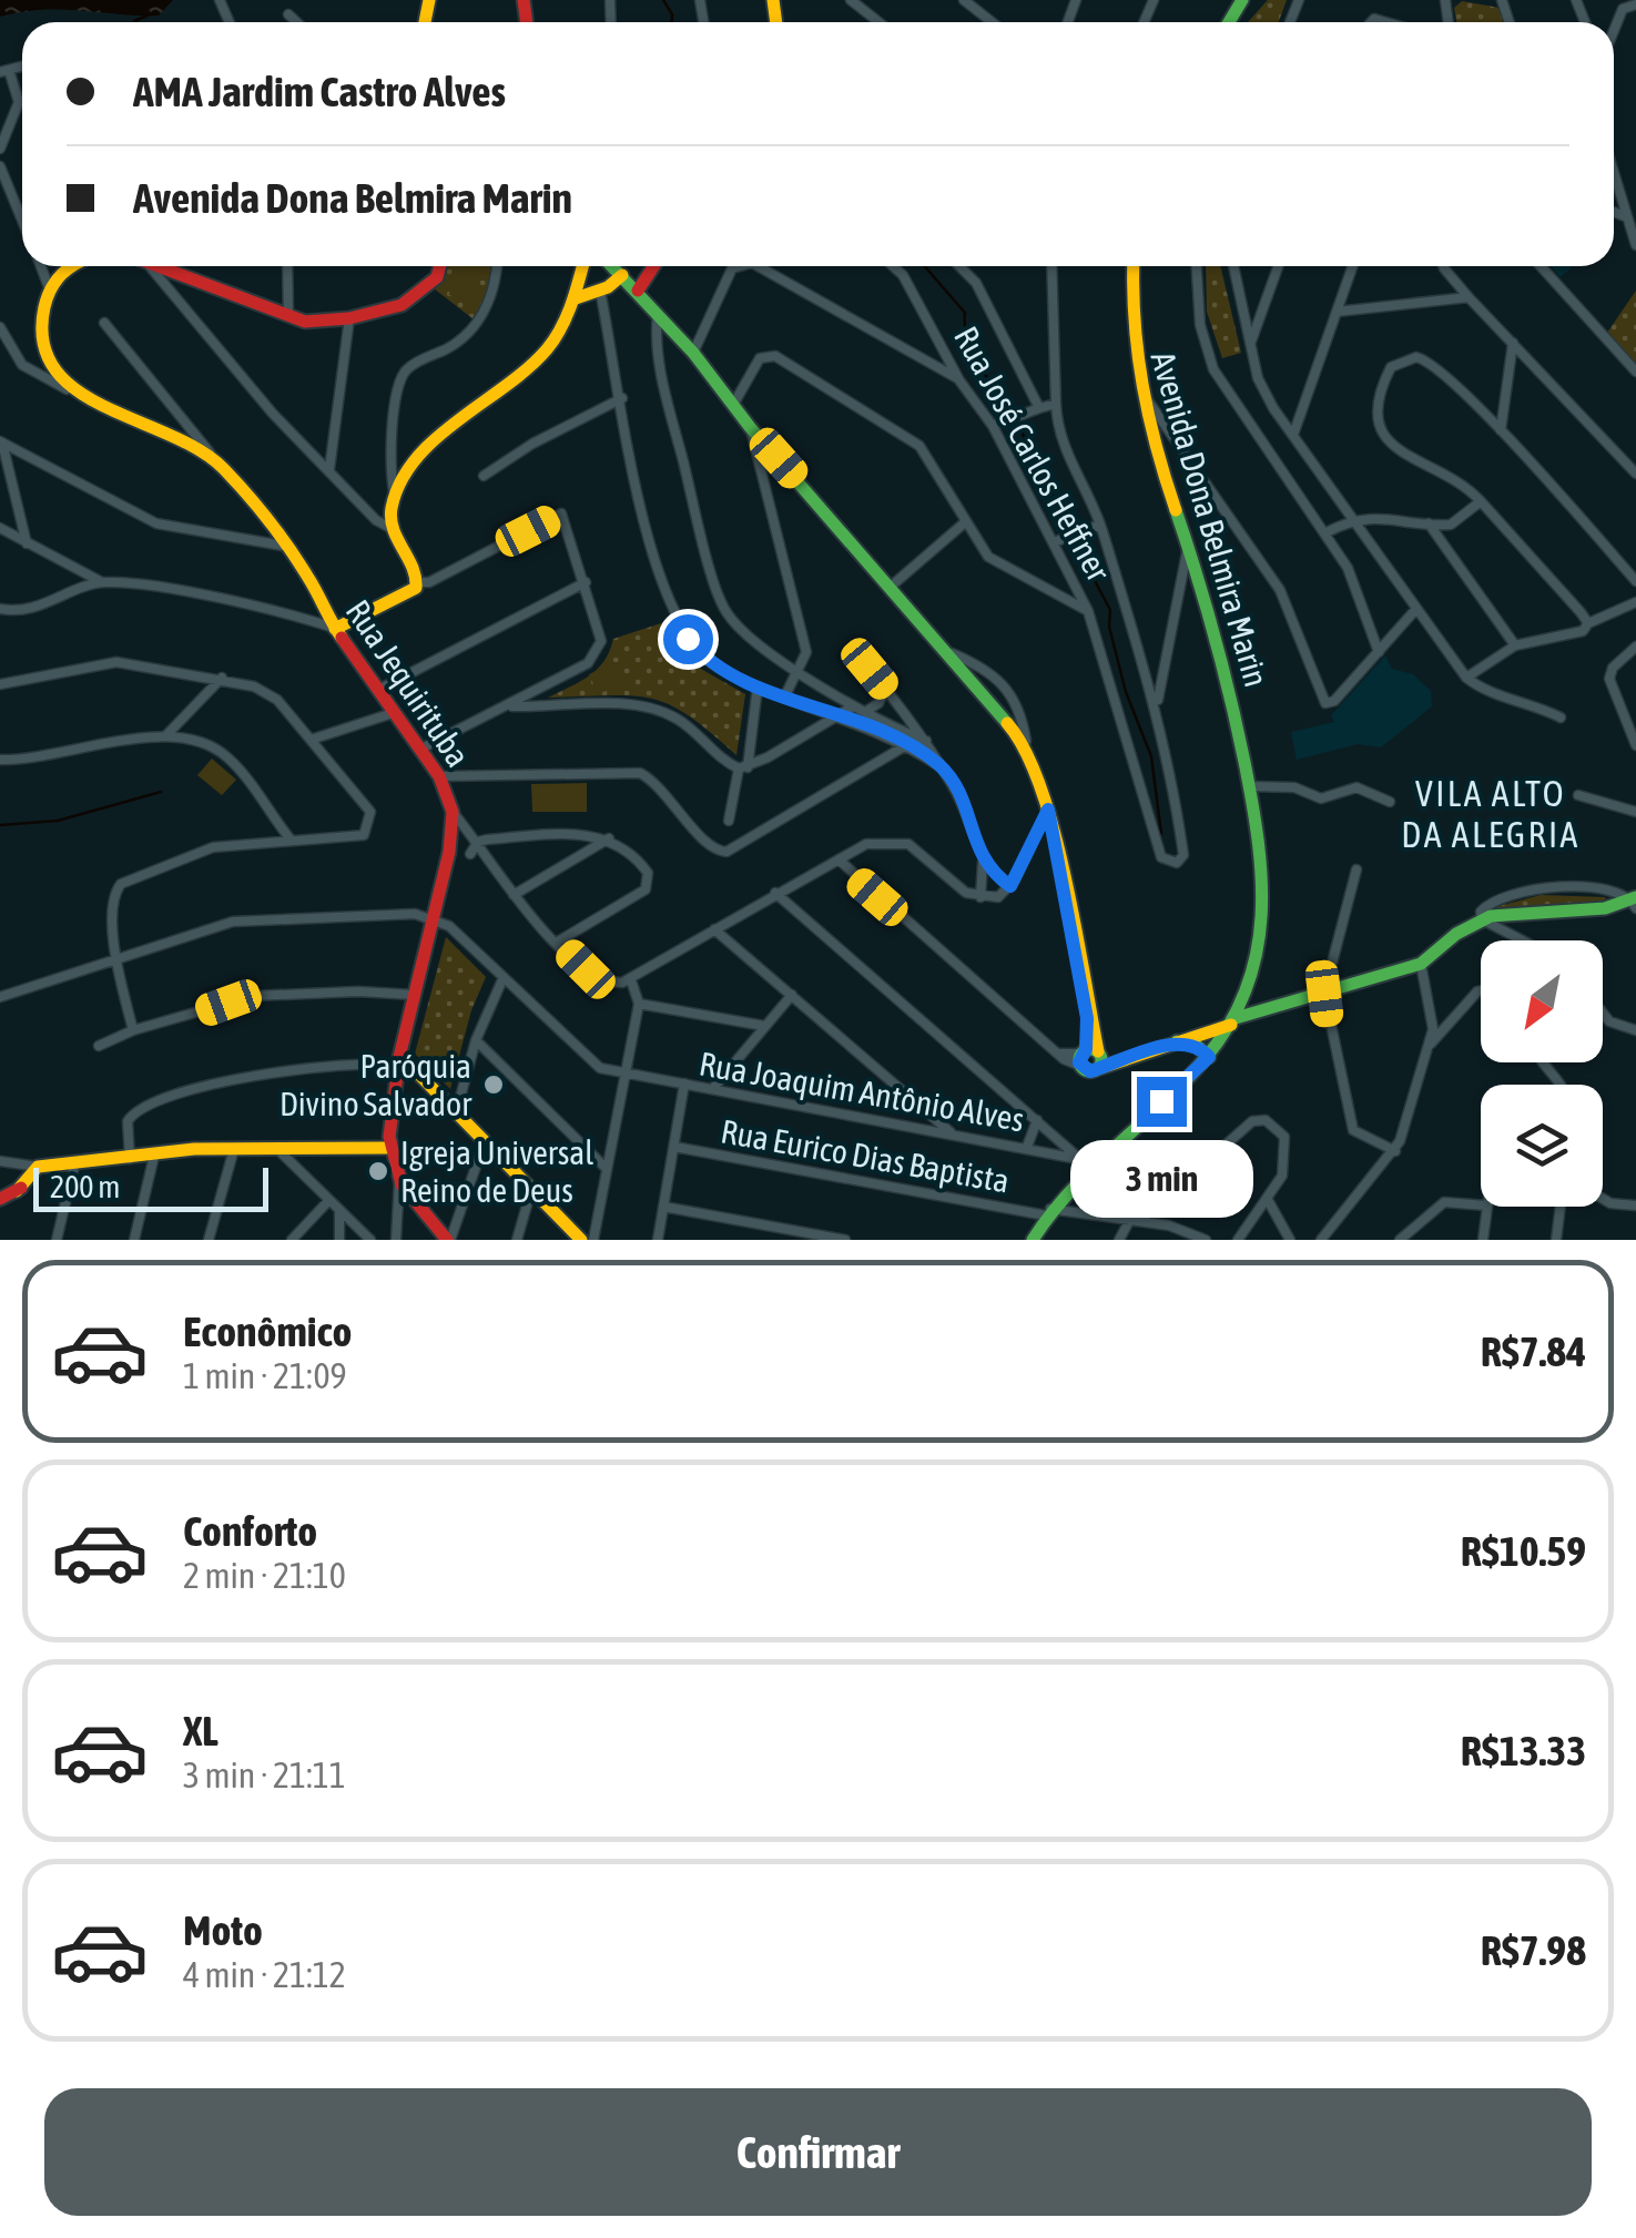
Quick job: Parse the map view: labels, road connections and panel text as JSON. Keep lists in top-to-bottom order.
{
  "streets": {
    "main road": ["Avenida Dona Belmira Marin", "Rua Jequirituba"],
    "street": ["Rua José Carlos Heffner", "Rua Joaquim Antônio Alves", "Rua Eurico Dias Baptista"]
  },
  "crossings": [
    ["Avenida Dona Belmira Marin", "Rua Joaquim Antônio Alves"],
    ["Avenida Dona Belmira Marin", "Rua Eurico Dias Baptista"]
  ],
  "districts": ["VILA ALTO DA ALEGRIA"],
  "places": ["Paróquia Divino Salvador", "Igreja Universal Reino de Deus"],
  "scale_bar": "200 m",
  "north": "bottom left",
  "page": {
    "banner": ["AMA Jardim Castro Alves", "Avenida Dona Belmira Marin"],
    "bubble": "3 min",
    "scale": "200 m",
    "list": [
      {
        "name": "Econômico",
        "note": "1 min · 21:09",
        "value": "R$7.84"
      },
      {
        "name": "Conforto",
        "note": "2 min · 21:10",
        "value": "R$10.59"
      },
      {
        "name": "XL",
        "note": "3 min · 21:11",
        "value": "R$13.33"
      },
      {
        "name": "Moto",
        "note": "4 min · 21:12",
        "value": "R$7.98"
      }
    ],
    "buttons": "Confirmar"
  }
}
